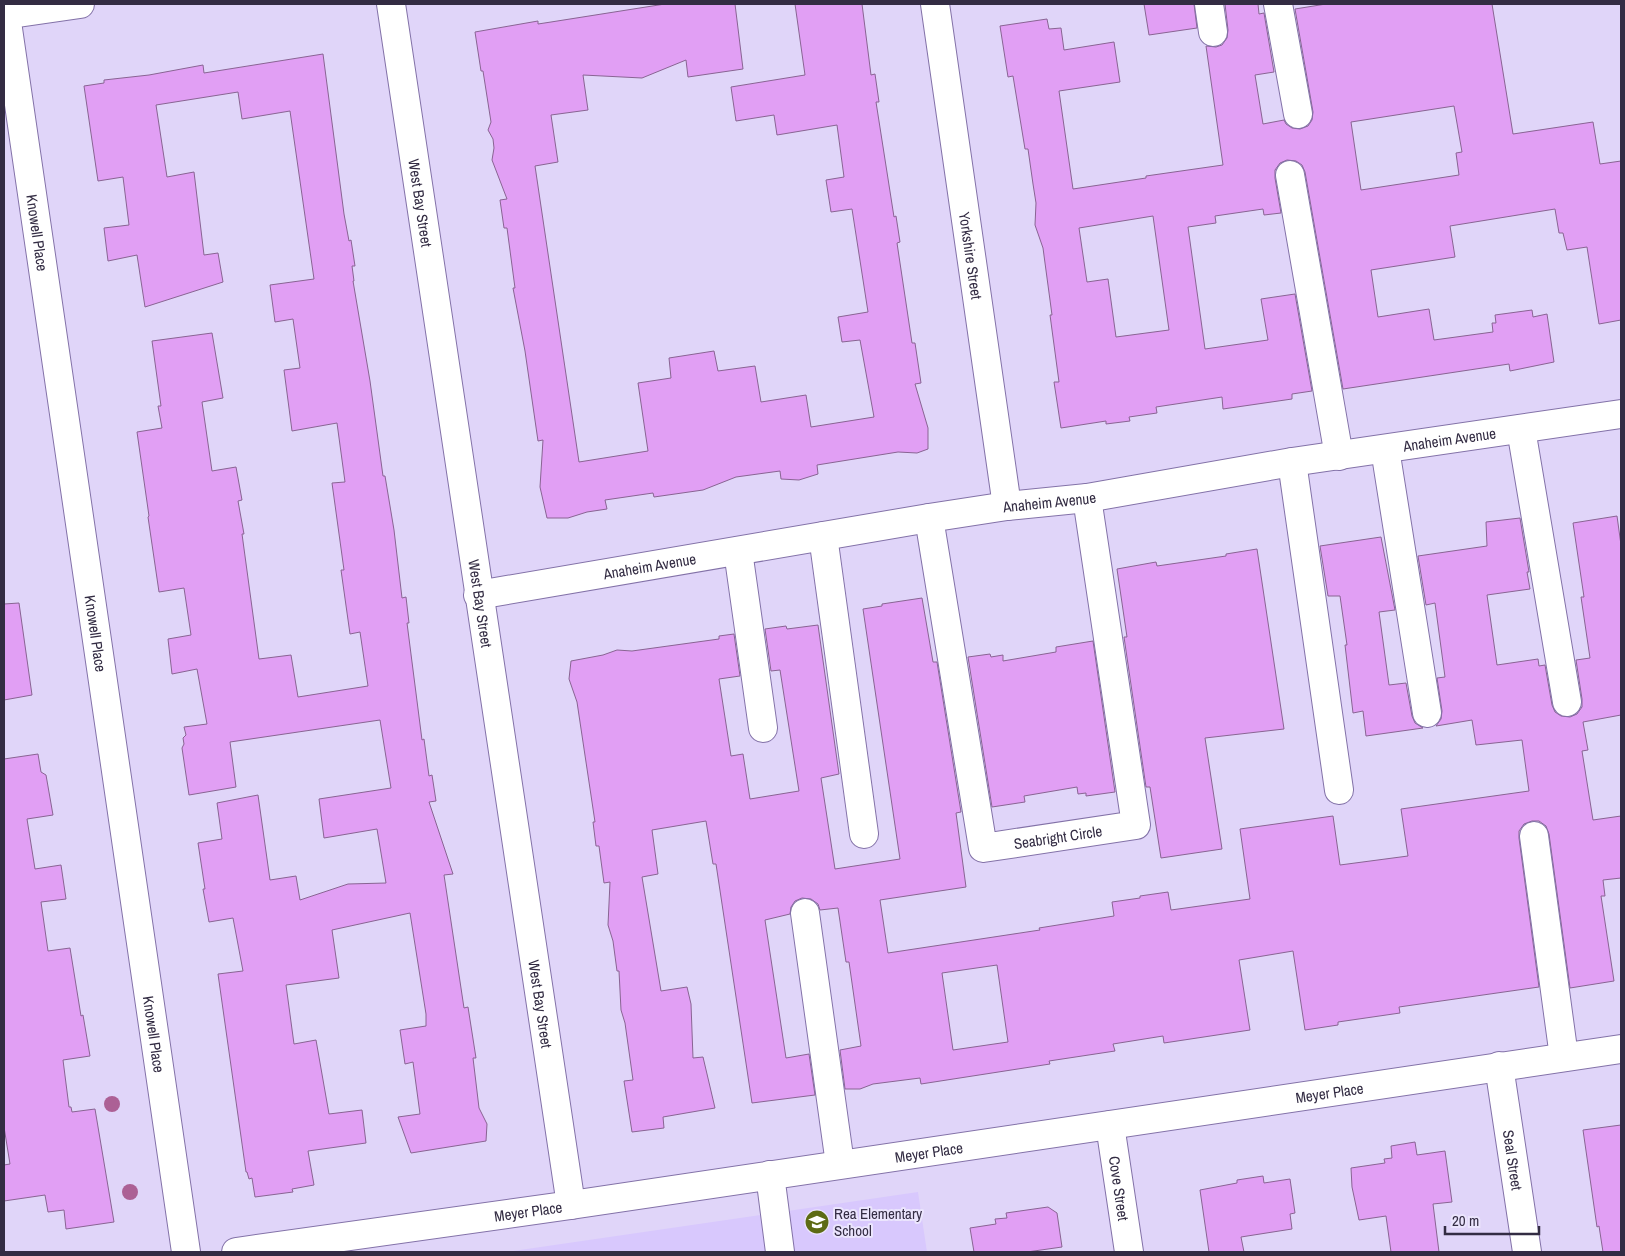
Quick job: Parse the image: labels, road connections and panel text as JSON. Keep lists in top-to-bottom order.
{
  "streets": {
    "street": [
      "West Bay Street",
      "Knowell Place",
      "Yorkshire Street",
      "Anaheim Avenue",
      "Seabright Circle",
      "Meyer Place",
      "Seal Street",
      "Cove Street"
    ]
  },
  "crossings": [
    ["West Bay Street", "Anaheim Avenue"],
    ["West Bay Street", "Meyer Place"],
    ["Yorkshire Street", "Anaheim Avenue"],
    ["Anaheim Avenue", "Seabright Circle"],
    ["Meyer Place", "Seal Street"],
    ["Meyer Place", "Cove Street"]
  ],
  "places": {
    "school or university": ["Rea Elementary School"]
  },
  "scale_bar": "20 m"
}
